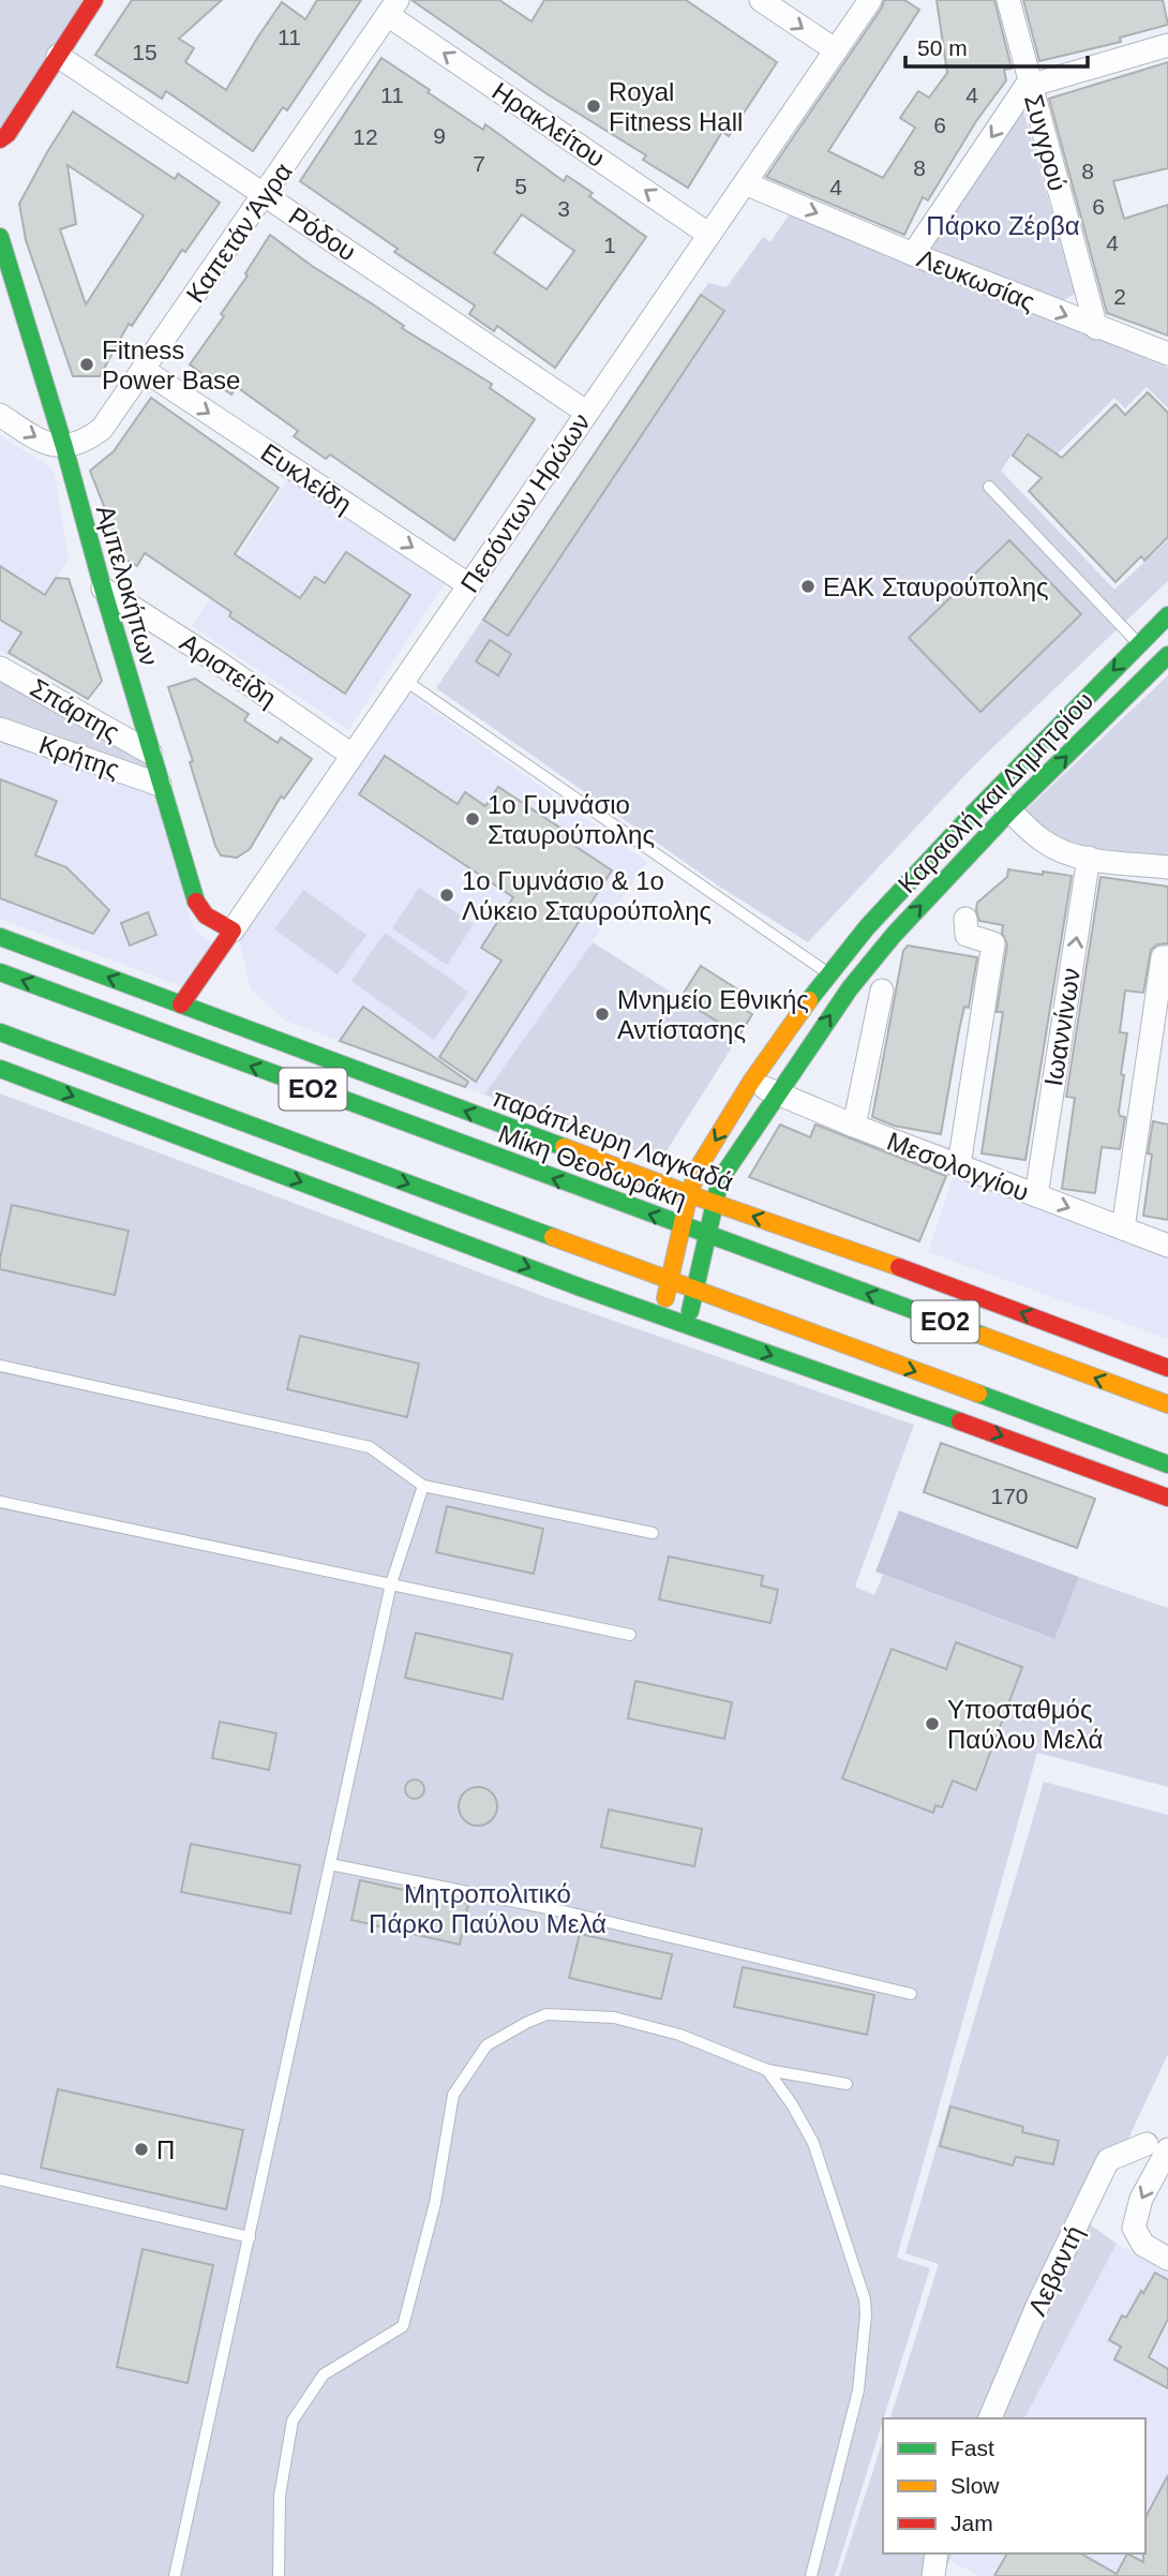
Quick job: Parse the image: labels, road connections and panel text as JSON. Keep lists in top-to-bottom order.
{
  "streets": {
    "main road": [
      "Πεσόντων Ηρώων",
      "Αμπελοκήπων",
      "Καραολή και Δημητρίου",
      "ΕΟ2",
      "παράπλευρη Λαγκαδά",
      "Μίκη Θεοδωράκη"
    ],
    "street": [
      "Ηρακλείτου",
      "Συγγρού",
      "Καπετάν Άγρα",
      "Ρόδου",
      "Λευκωσίας",
      "Ευκλείδη",
      "Αριστείδη",
      "Σπάρτης",
      "Κρήτης",
      "Ιωαννίνων",
      "Μεσολογγίου",
      "Λεβαντή"
    ]
  },
  "crossings": [
    ["Ηρακλείτου", "Καπετάν Άγρα"],
    ["Ηρακλείτου", "Πεσόντων Ηρώων"],
    ["Συγγρού", "Λευκωσίας"],
    ["Καπετάν Άγρα", "Ρόδου"],
    ["Καπετάν Άγρα", "Ευκλείδη"],
    ["Καπετάν Άγρα", "Αμπελοκήπων"],
    ["Ρόδου", "Πεσόντων Ηρώων"],
    ["Λευκωσίας", "Πεσόντων Ηρώων"],
    ["Ευκλείδη", "Πεσόντων Ηρώων"],
    ["Πεσόντων Ηρώων", "Αμπελοκήπων"],
    ["Πεσόντων Ηρώων", "Αριστείδη"],
    ["Πεσόντων Ηρώων", "παράπλευρη Λαγκαδά"],
    ["Αμπελοκήπων", "Αριστείδη"],
    ["Αμπελοκήπων", "Σπάρτης"],
    ["Αμπελοκήπων", "Κρήτης"],
    ["Καραολή και Δημητρίου", "ΕΟ2"],
    ["Καραολή και Δημητρίου", "παράπλευρη Λαγκαδά"],
    ["Καραολή και Δημητρίου", "Μίκη Θεοδωράκη"],
    ["Καραολή και Δημητρίου", "Μεσολογγίου"],
    ["Ιωαννίνων", "Μεσολογγίου"]
  ],
  "one_way": ["Ηρακλείτου", "Λευκωσίας", "Ευκλείδη"],
  "parks": ["Πάρκο Ζέρβα", "Μητροπολιτικό Πάρκο Παύλου Μελά"],
  "places": [
    "Royal Fitness Hall",
    "Fitness Power Base",
    "EAK Σταυρούπολης",
    "1ο Γυμνάσιο Σταυρούπολης",
    "1ο Γυμνάσιο & 1ο Λύκειο Σταυρούπολης",
    "Μνημείο Εθνικής Αντίστασης",
    "Υποσταθμός Παύλου Μελά",
    "Π"
  ],
  "house_numbers": [
    "11",
    "15",
    "11",
    "4",
    "6",
    "9",
    "12",
    "7",
    "8",
    "8",
    "5",
    "4",
    "6",
    "3",
    "4",
    "1",
    "2",
    "170"
  ],
  "legend": ["Fast", "Slow", "Jam"],
  "scale_bar": "50 m"
}
